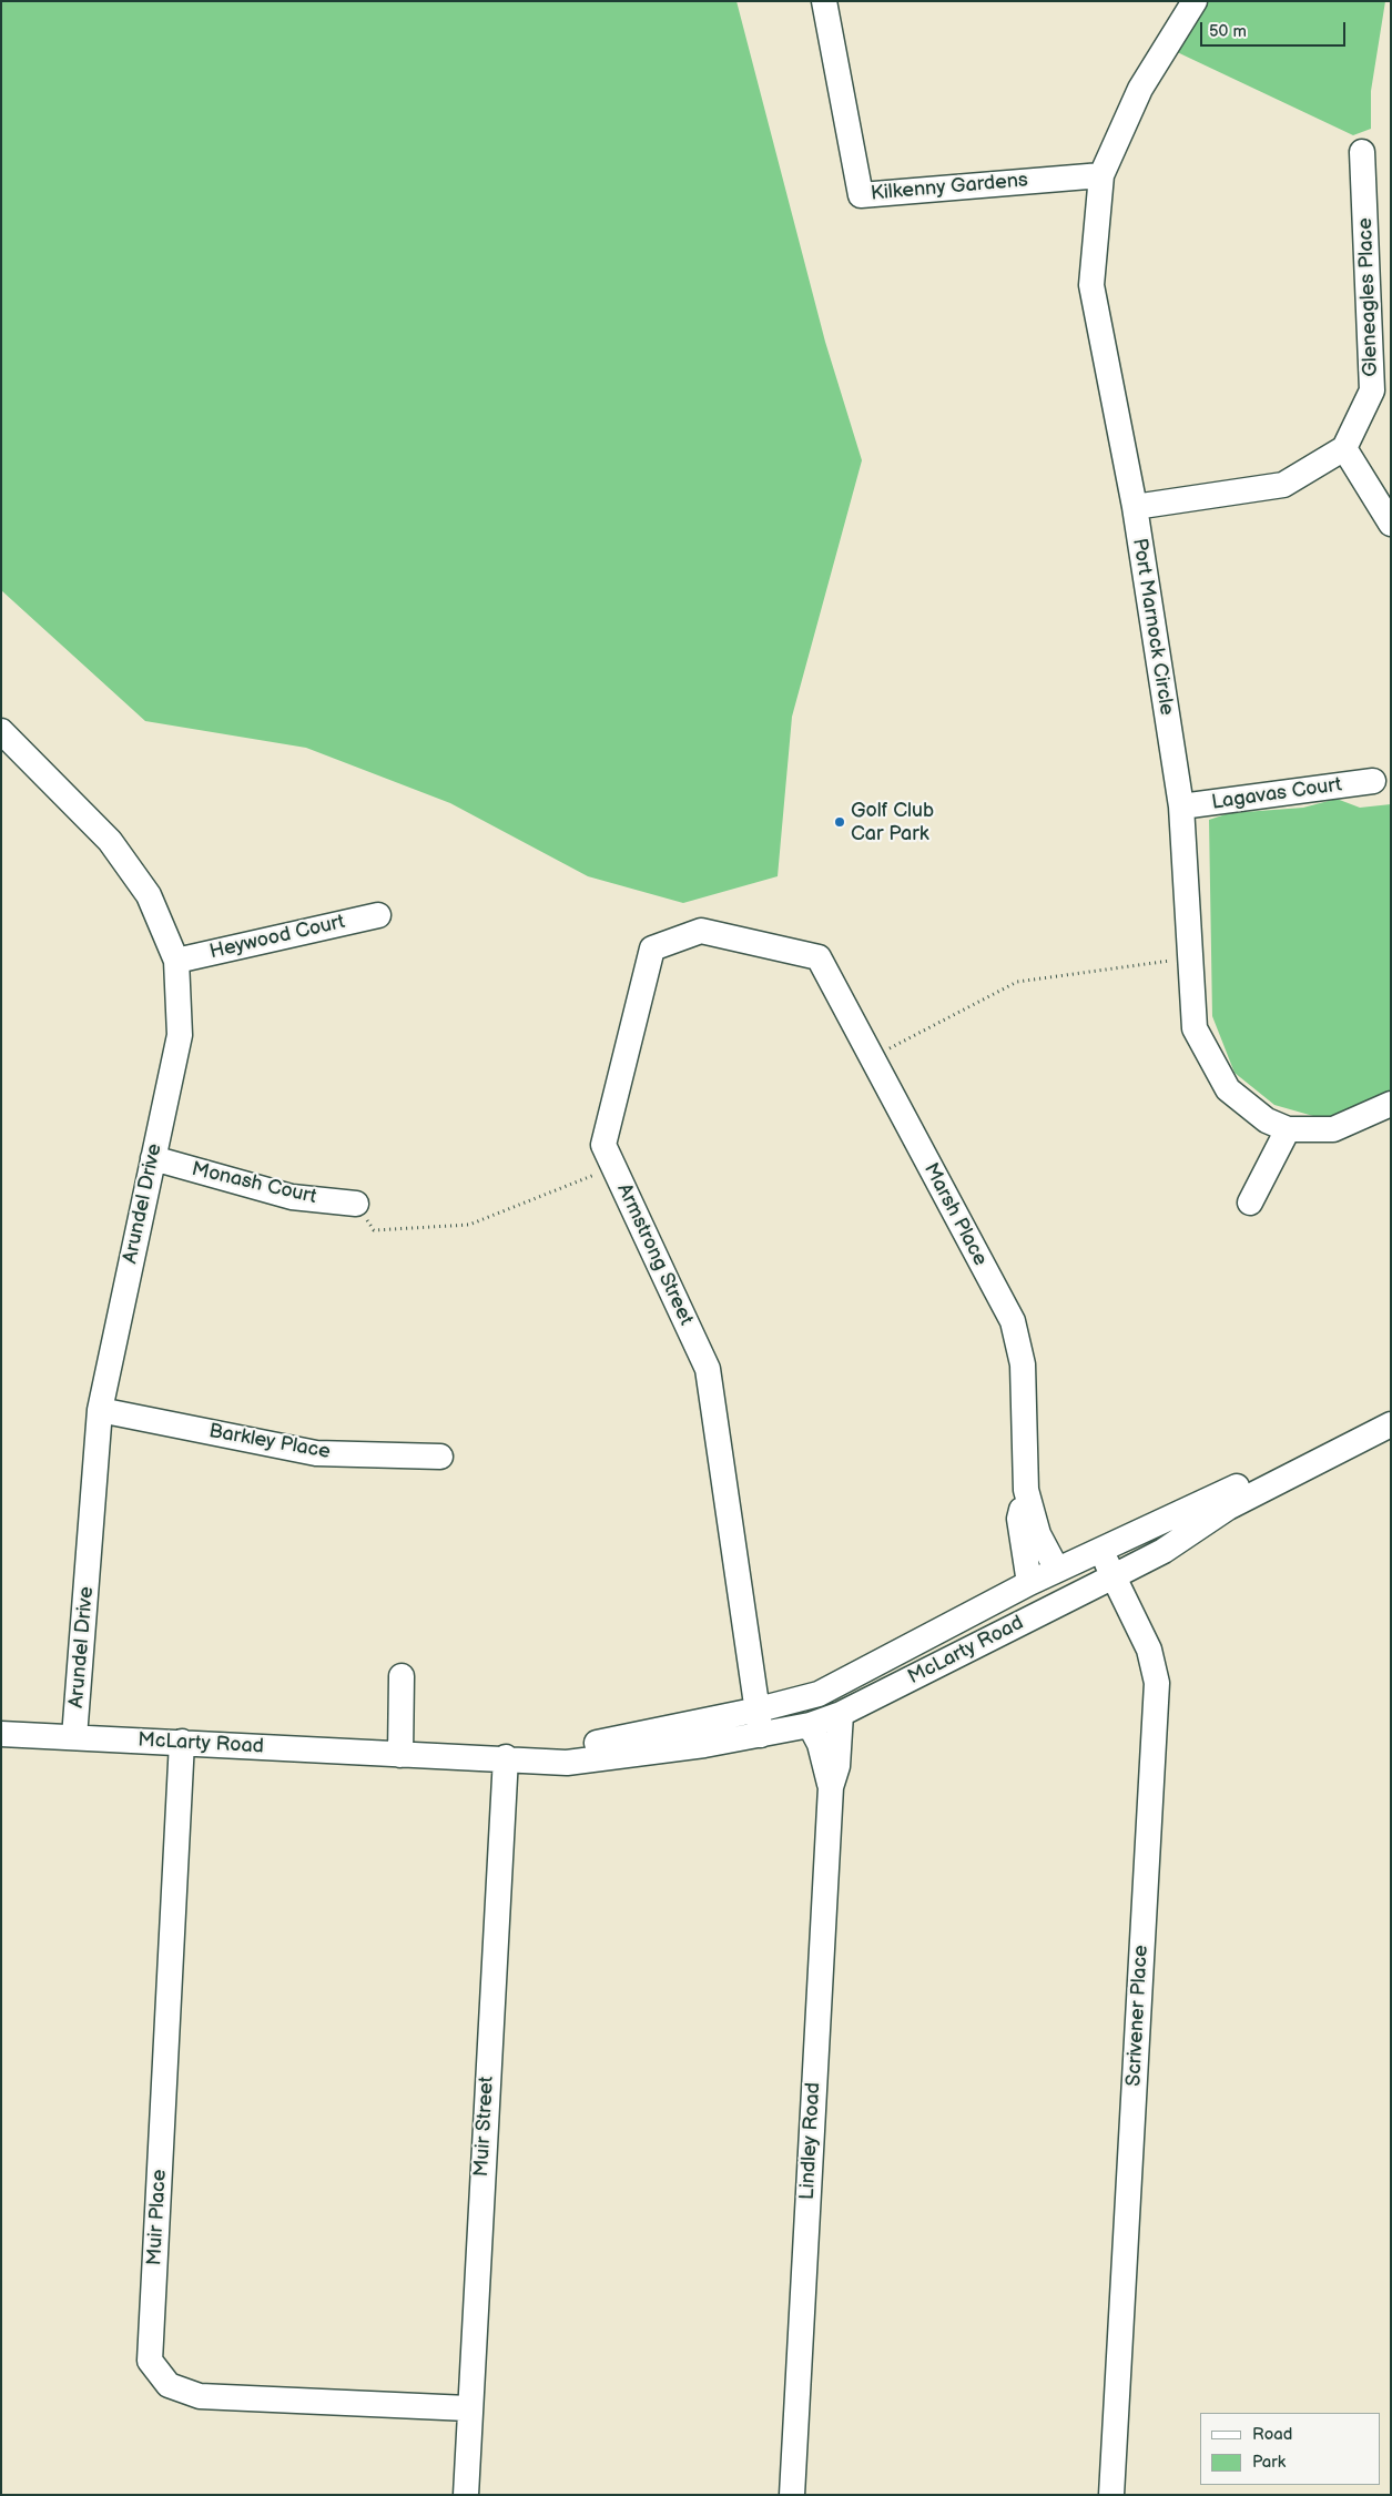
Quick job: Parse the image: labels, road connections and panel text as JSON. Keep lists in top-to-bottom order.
{
  "streets": {
    "street": [
      "Kilkenny Gardens",
      "Gleneagles Place",
      "Port Marnock Circle",
      "Lagavas Court",
      "Heywood Court",
      "Monash Court",
      "Arundel Drive",
      "Marsh Place",
      "Armstrong Street",
      "Barkley Place",
      "McLarty Road",
      "Scrivener Place",
      "Muir Street",
      "Lindley Road",
      "Muir Place"
    ]
  },
  "crossings": [
    ["Kilkenny Gardens", "Port Marnock Circle"],
    ["Port Marnock Circle", "Lagavas Court"],
    ["Heywood Court", "Arundel Drive"],
    ["Monash Court", "Arundel Drive"],
    ["Arundel Drive", "Barkley Place"],
    ["Arundel Drive", "McLarty Road"],
    ["Marsh Place", "Armstrong Street"],
    ["Marsh Place", "McLarty Road"],
    ["Armstrong Street", "McLarty Road"],
    ["McLarty Road", "Scrivener Place"],
    ["McLarty Road", "Muir Street"],
    ["McLarty Road", "Lindley Road"],
    ["McLarty Road", "Muir Place"],
    ["Muir Street", "Muir Place"]
  ],
  "places": ["Golf Club Car Park"],
  "legend": ["Road", "Park"],
  "scale_bar": "50 m"
}
